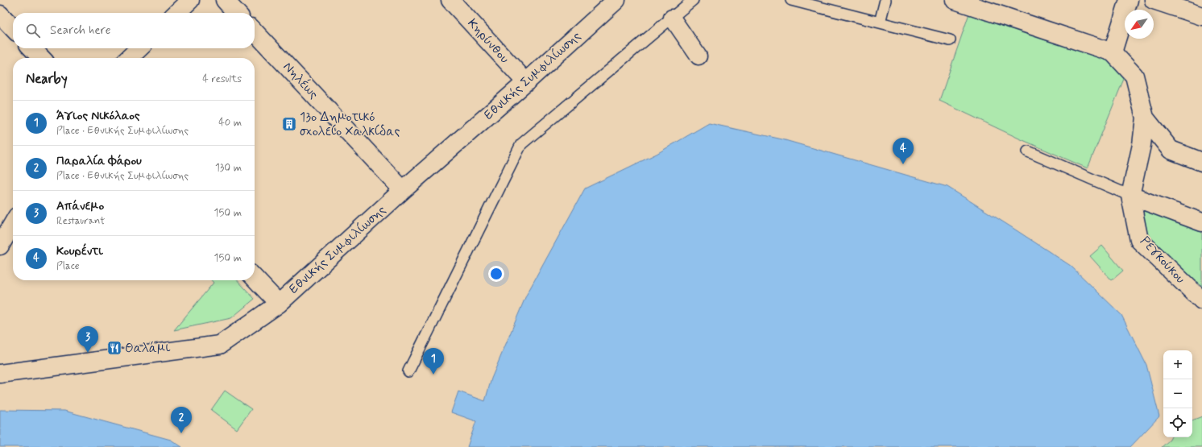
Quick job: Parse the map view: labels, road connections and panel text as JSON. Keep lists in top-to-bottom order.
{
  "streets": {
    "street": [
      "Κηρύνθου",
      "Εθνικής Συμφιλίωσης",
      "Νηλέως",
      "Ρεγκούκου"
    ]
  },
  "crossings": [
    ["Κηρύνθου", "Εθνικής Συμφιλίωσης"],
    ["Εθνικής Συμφιλίωσης", "Νηλέως"]
  ],
  "places": {
    "building": ["13ο Δημοτικό σχολείο Χαλκίδας"],
    "restaurant": ["Θαλάμι"]
  },
  "north": "bottom left",
  "page": {
    "search": "Search here",
    "heading": ["Nearby", "4 results"],
    "list": [
      {
        "mark": "1",
        "name": "Άγιος Νικόλαος",
        "note": "Place · Εθνικής Συμφιλίωσης",
        "value": "40 m"
      },
      {
        "mark": "2",
        "name": "Παραλία Φάρου",
        "note": "Place · Εθνικής Συμφιλίωσης",
        "value": "130 m"
      },
      {
        "mark": "3",
        "name": "Απάνεμο",
        "note": "Restaurant",
        "value": "150 m"
      },
      {
        "mark": "4",
        "name": "Κουρέντι",
        "note": "Place",
        "value": "150 m"
      }
    ],
    "pins": [
      "4",
      "3",
      "1",
      "2"
    ],
    "map_buttons": ["+", "−"]
  }
}
